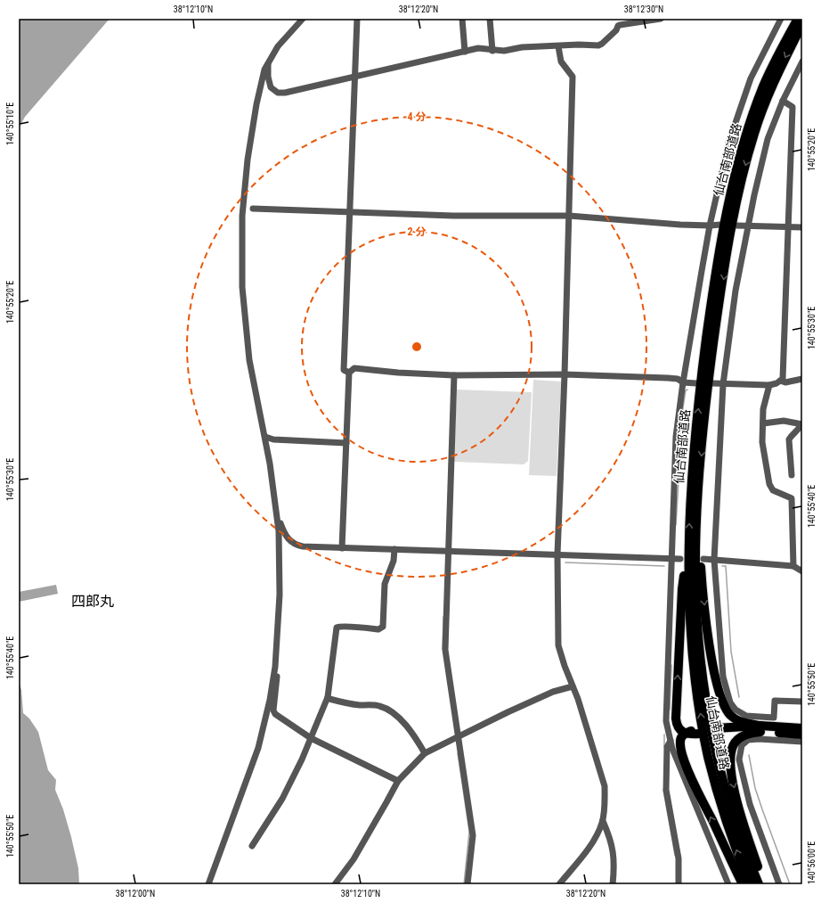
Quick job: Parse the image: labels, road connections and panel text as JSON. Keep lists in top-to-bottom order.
{
  "streets": {
    "highway": ["仙台南部道路"]
  },
  "districts": ["四郎丸"],
  "coordinates": [
    "38°12'10\"N",
    "38°12'20\"N",
    "38°12'30\"N",
    "140°55'10\"E",
    "140°55'20\"E",
    "140°55'30\"E",
    "140°55'40\"E",
    "140°55'50\"E",
    "140°56'00\"E",
    "38°12'00\"N"
  ],
  "rings": ["4 分", "2 分"]
}
